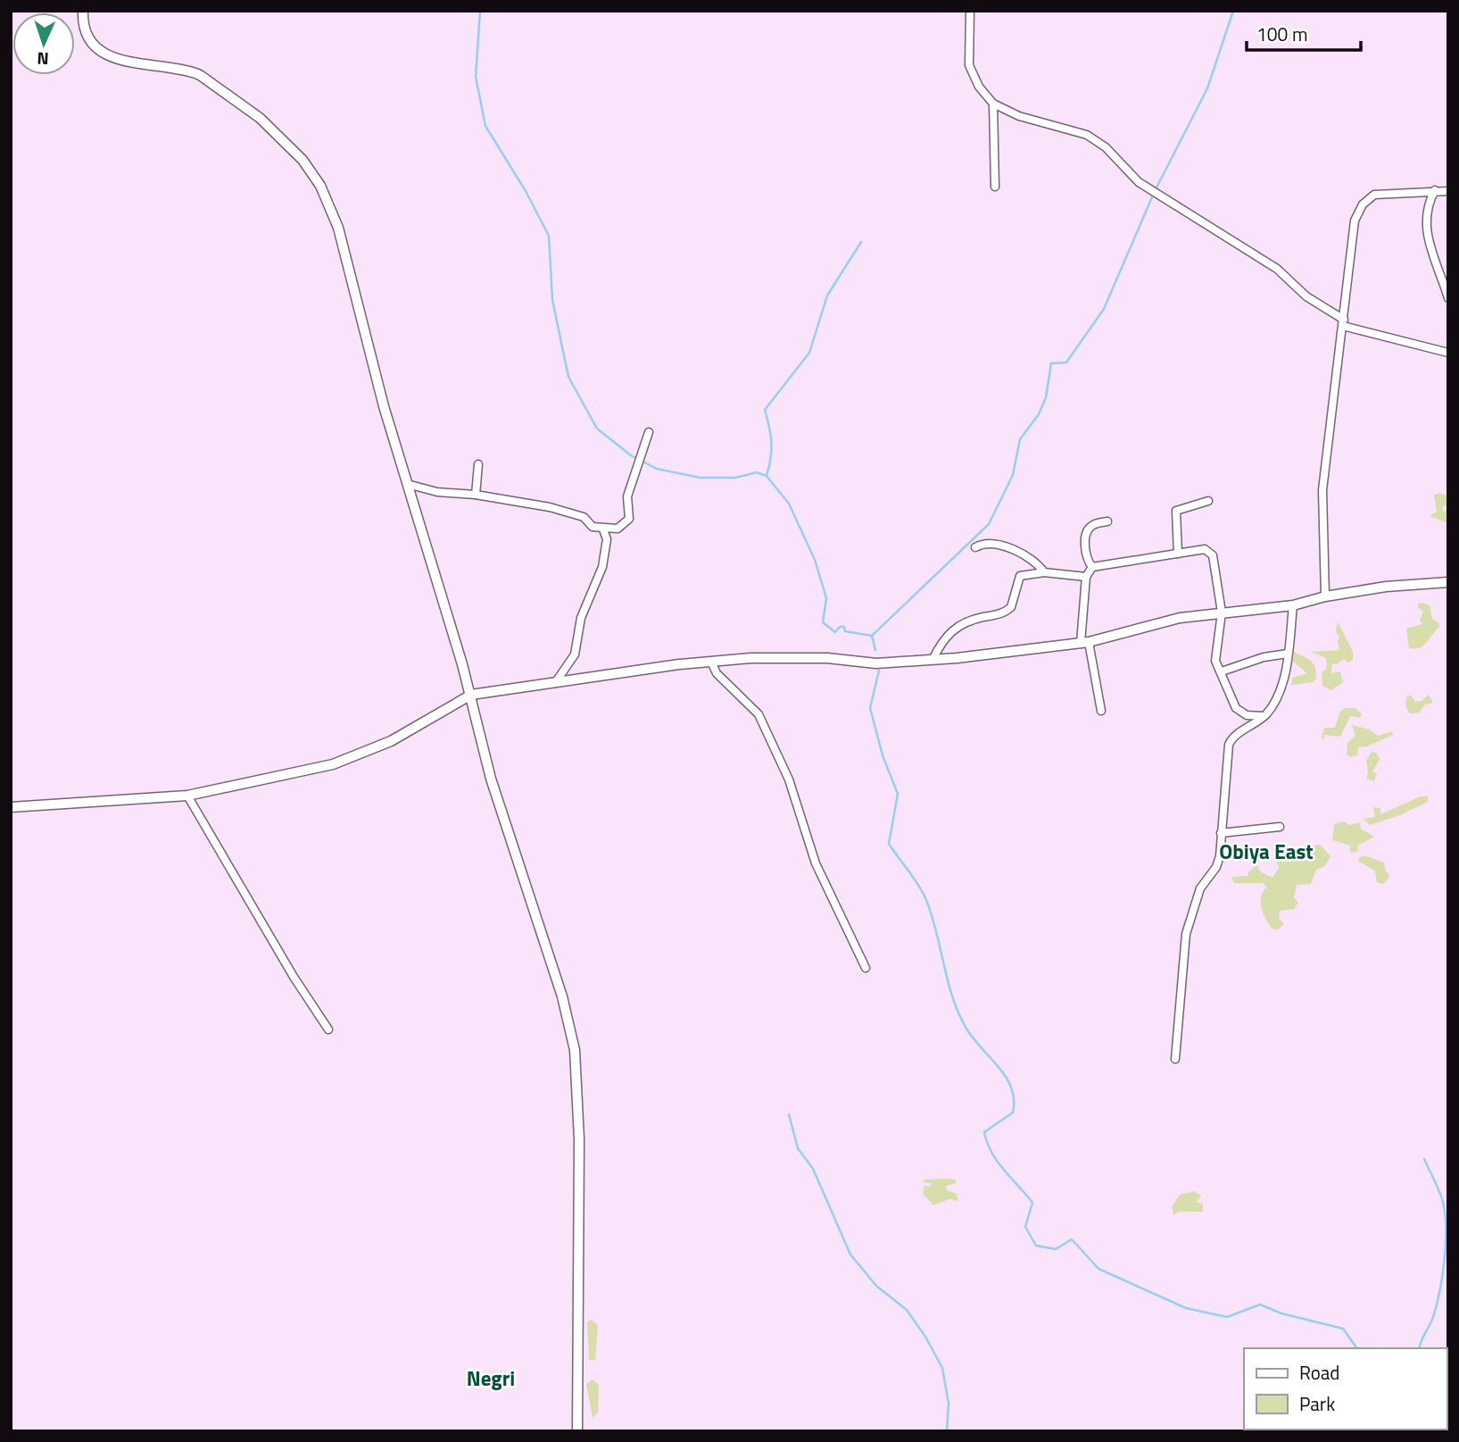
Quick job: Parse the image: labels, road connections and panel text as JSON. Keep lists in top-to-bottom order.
{
  "districts": ["Obiya East", "Negri"],
  "legend": ["Road", "Park"],
  "scale_bar": "100 m",
  "north": "bottom"
}
